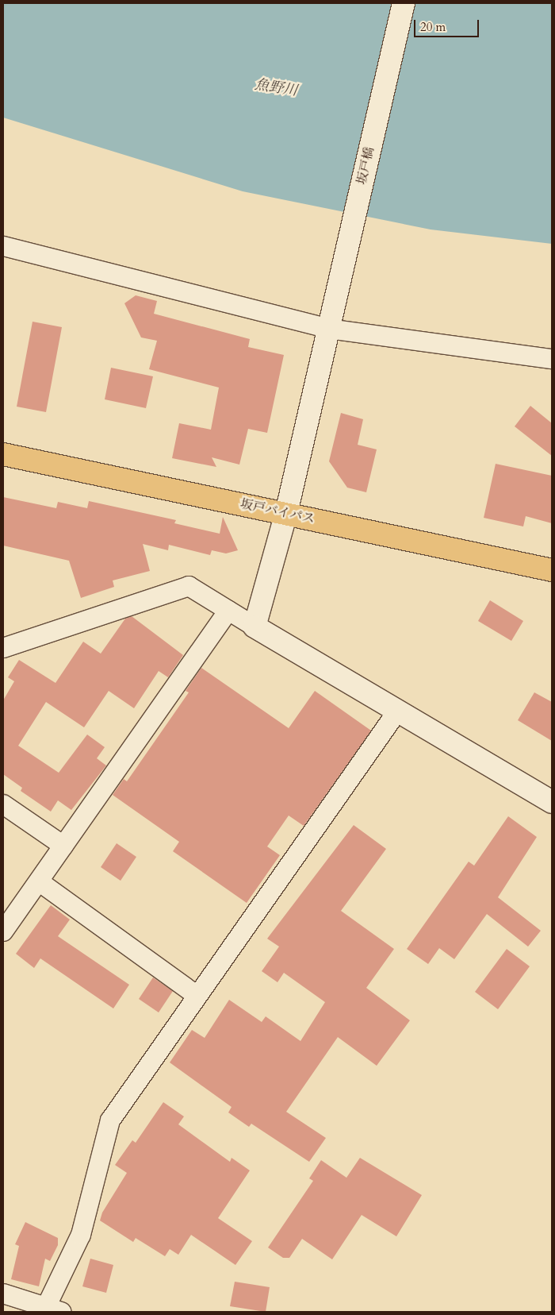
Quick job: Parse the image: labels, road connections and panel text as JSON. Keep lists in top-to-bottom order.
{
  "streets": {
    "highway": ["坂戸バイパス"],
    "street": ["坂戸橋"]
  },
  "crossings": [
    ["坂戸橋", "坂戸バイパス"]
  ],
  "water": ["魚野川"],
  "scale_bar": "20 m"
}
